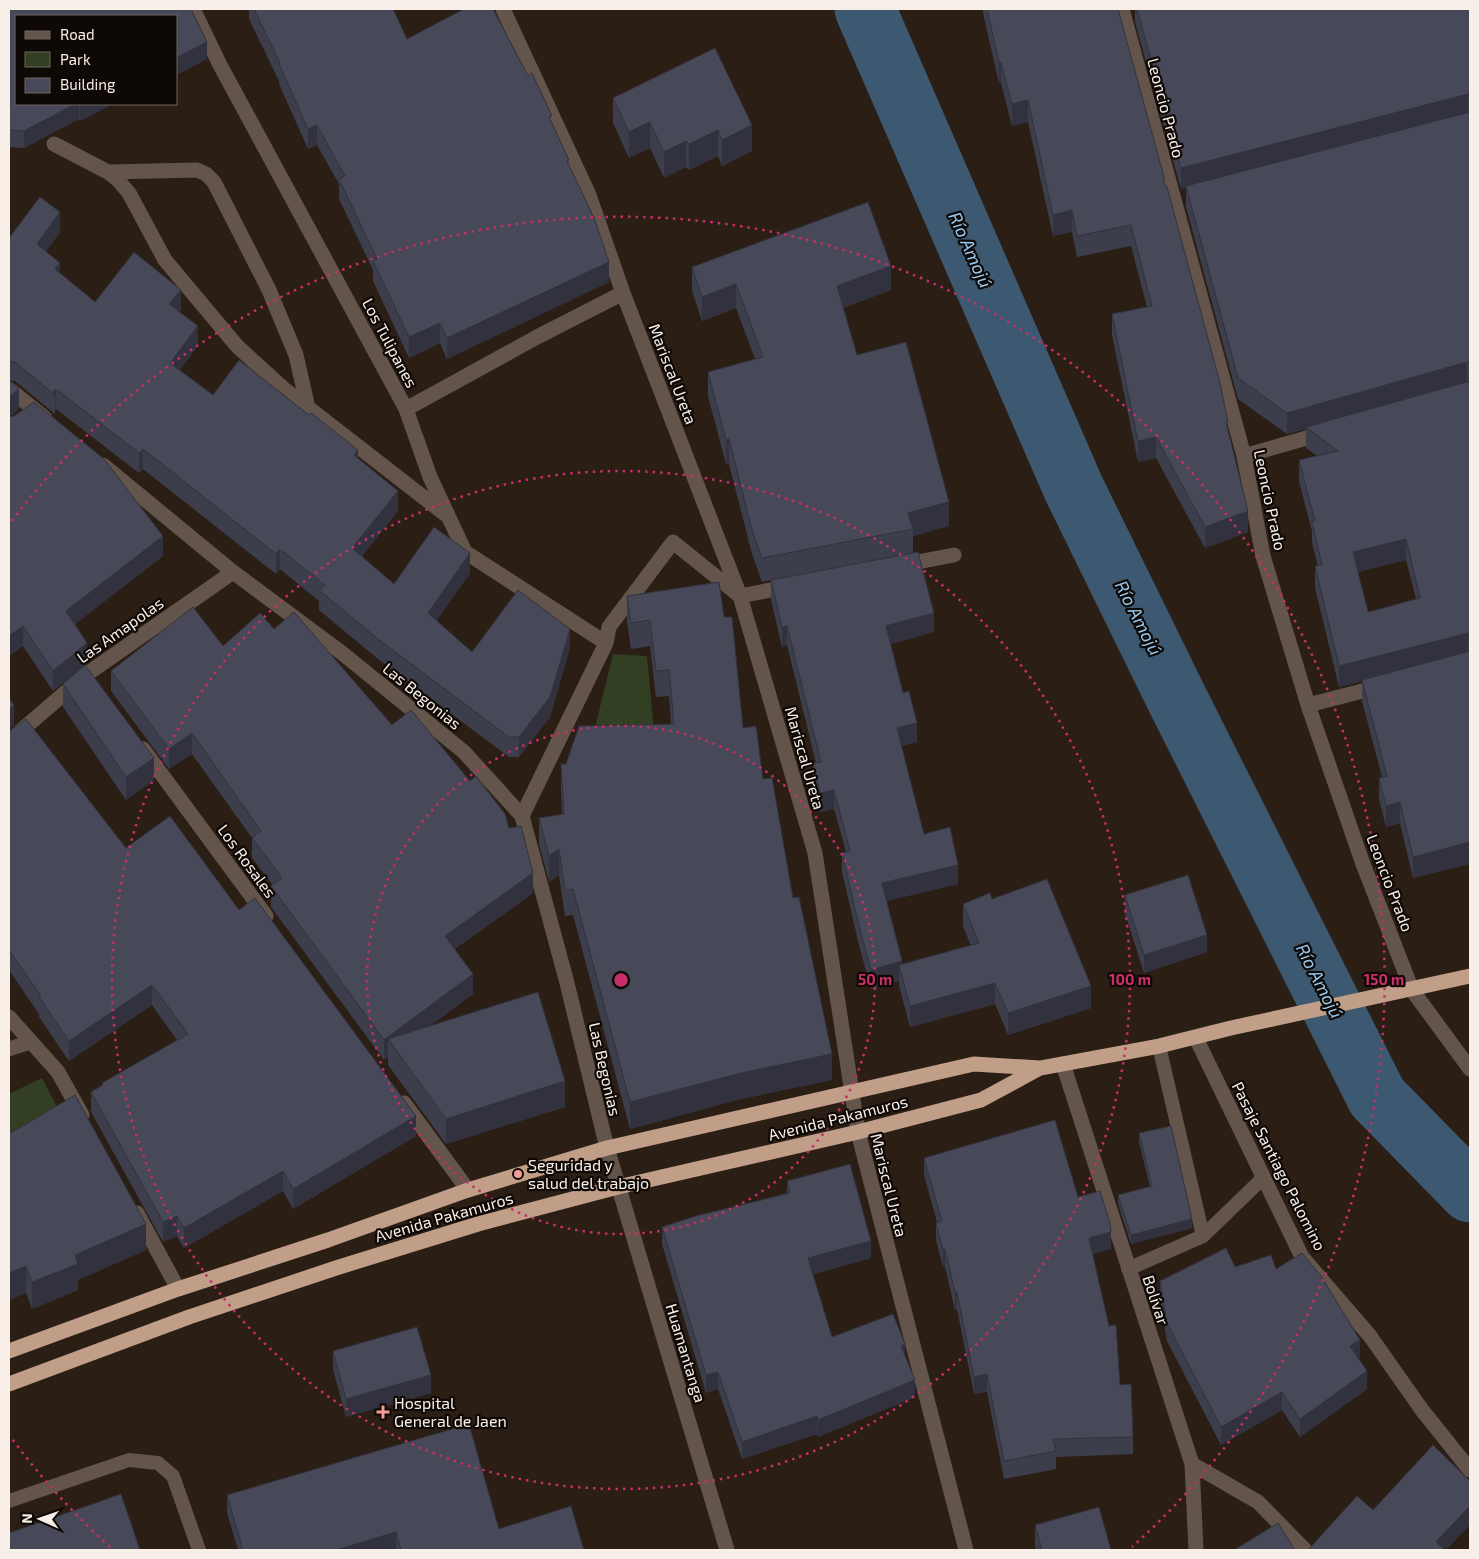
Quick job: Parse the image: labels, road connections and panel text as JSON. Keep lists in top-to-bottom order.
{
  "streets": {
    "highway": ["Avenida Pakamuros"],
    "street": [
      "Leoncio Prado",
      "Los Tulipanes",
      "Mariscal Ureta",
      "Las Amapolas",
      "Las Begonias",
      "Los Rosales",
      "Pasaje Santiago Palomino",
      "Bolívar",
      "Huamantanga"
    ]
  },
  "crossings": [
    ["Leoncio Prado", "Avenida Pakamuros"],
    ["Mariscal Ureta", "Avenida Pakamuros"],
    ["Las Amapolas", "Las Begonias"],
    ["Las Begonias", "Avenida Pakamuros"],
    ["Las Begonias", "Huamantanga"],
    ["Avenida Pakamuros", "Pasaje Santiago Palomino"],
    ["Avenida Pakamuros", "Bolívar"],
    ["Avenida Pakamuros", "Huamantanga"]
  ],
  "water": ["Río Amojú"],
  "places": {
    "other": ["Seguridad y salud del trabajo"],
    "health": ["Hospital General de Jaen"]
  },
  "legend": ["Road", "Park", "Building"],
  "north": "left",
  "rings": ["50 m", "100 m", "150 m"]
}
